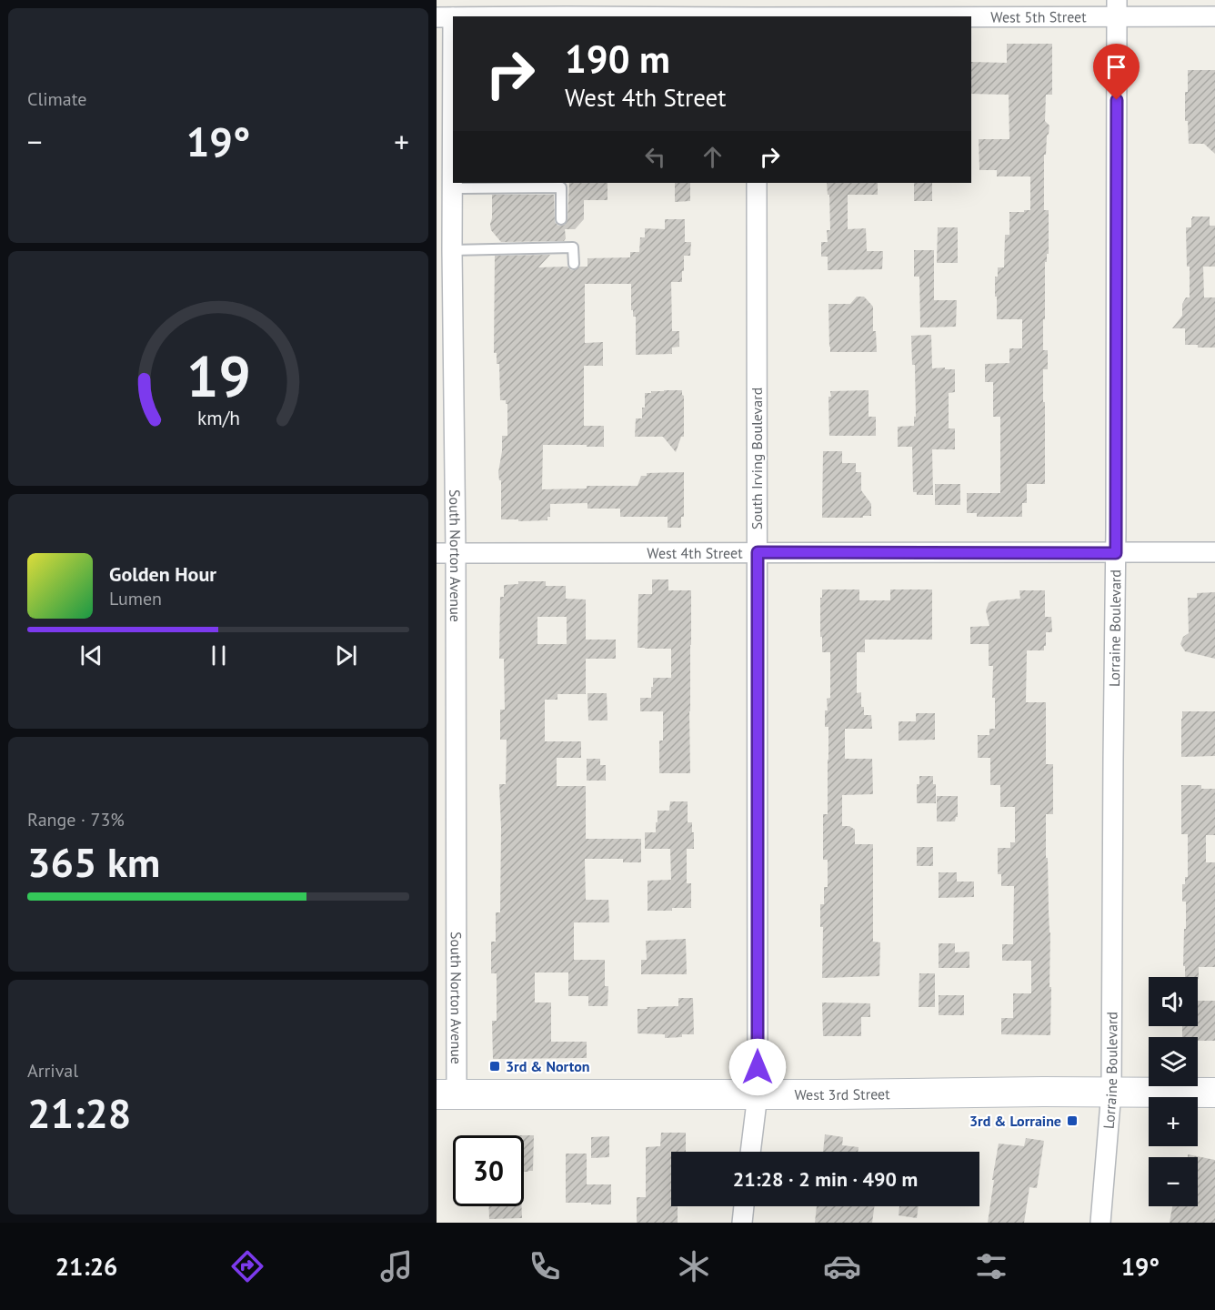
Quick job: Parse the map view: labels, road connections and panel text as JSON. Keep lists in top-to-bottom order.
{
  "streets": {
    "main road": ["West 3rd Street"],
    "street": [
      "West 5th Street",
      "South Irving Boulevard",
      "West 4th Street",
      "South Norton Avenue",
      "Lorraine Boulevard"
    ]
  },
  "crossings": [
    ["West 5th Street", "Lorraine Boulevard"],
    ["South Irving Boulevard", "West 4th Street"],
    ["South Irving Boulevard", "West 3rd Street"],
    ["West 4th Street", "South Norton Avenue"],
    ["West 4th Street", "Lorraine Boulevard"],
    ["South Norton Avenue", "West 3rd Street"],
    ["Lorraine Boulevard", "West 3rd Street"]
  ],
  "places": {
    "transit": ["3rd & Norton", "3rd & Lorraine"]
  },
  "page": {
    "tile": [
      "Climate",
      ["Range · 73%", "365 km"],
      ["Arrival", "21:28"]
    ],
    "turn": ["190 m", "West 4th Street"],
    "heat": ["−", "19°", "+"],
    "song": ["Golden Hour", "Lumen"],
    "map_buttons": ["+", "−"],
    "limit": "30",
    "trip": "21:28 · 2 min · 490 m",
    "tabs": ["21:26", "19°"],
    "gauge": ["19", "km/h"]
  }
}
